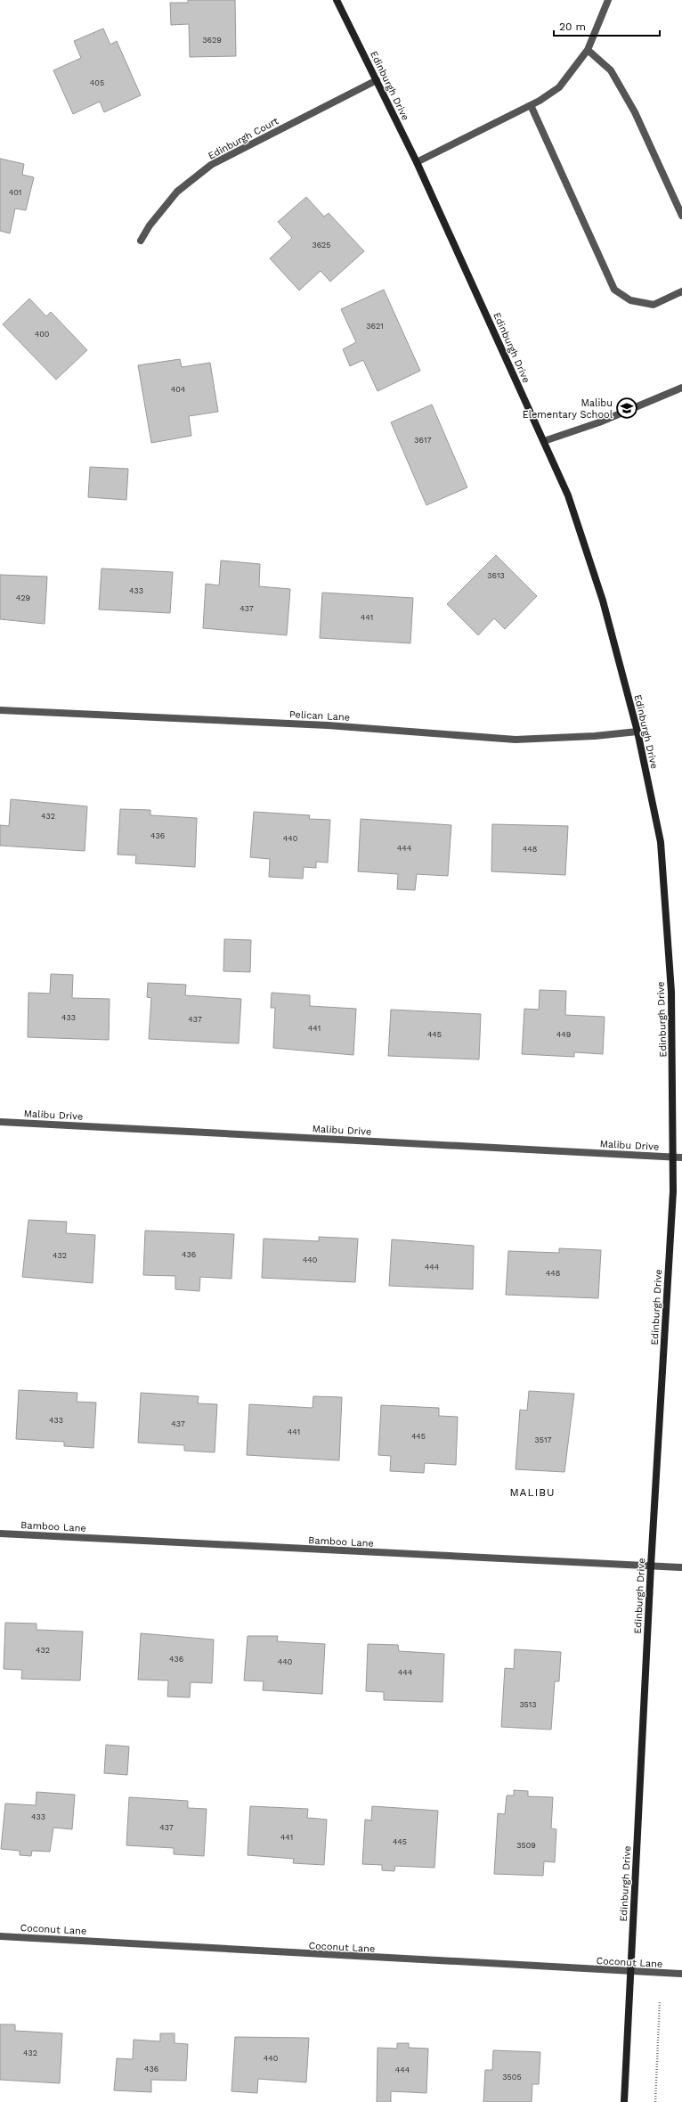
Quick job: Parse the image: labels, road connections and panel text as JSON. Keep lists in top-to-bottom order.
{
  "streets": {
    "street": [
      "Edinburgh Drive",
      "Edinburgh Court",
      "Pelican Lane",
      "Malibu Drive",
      "Bamboo Lane",
      "Coconut Lane"
    ]
  },
  "crossings": [
    ["Edinburgh Drive", "Edinburgh Court"],
    ["Edinburgh Drive", "Pelican Lane"],
    ["Edinburgh Drive", "Malibu Drive"],
    ["Edinburgh Drive", "Bamboo Lane"],
    ["Edinburgh Drive", "Coconut Lane"]
  ],
  "districts": ["MALIBU"],
  "places": {
    "school or university": ["Malibu Elementary School"]
  },
  "house_numbers": [
    "3629",
    "405",
    "401",
    "3625",
    "3621",
    "400",
    "404",
    "3617",
    "3613",
    "433",
    "429",
    "437",
    "441",
    "432",
    "436",
    "440",
    "444",
    "448",
    "433",
    "437",
    "441",
    "445",
    "449",
    "436",
    "432",
    "440",
    "444",
    "448",
    "433",
    "437",
    "441",
    "445",
    "3517",
    "432",
    "436",
    "440",
    "444",
    "3513",
    "433",
    "437",
    "441",
    "445",
    "3509",
    "432",
    "440",
    "436",
    "444",
    "3505"
  ],
  "scale_bar": "20 m"
}
